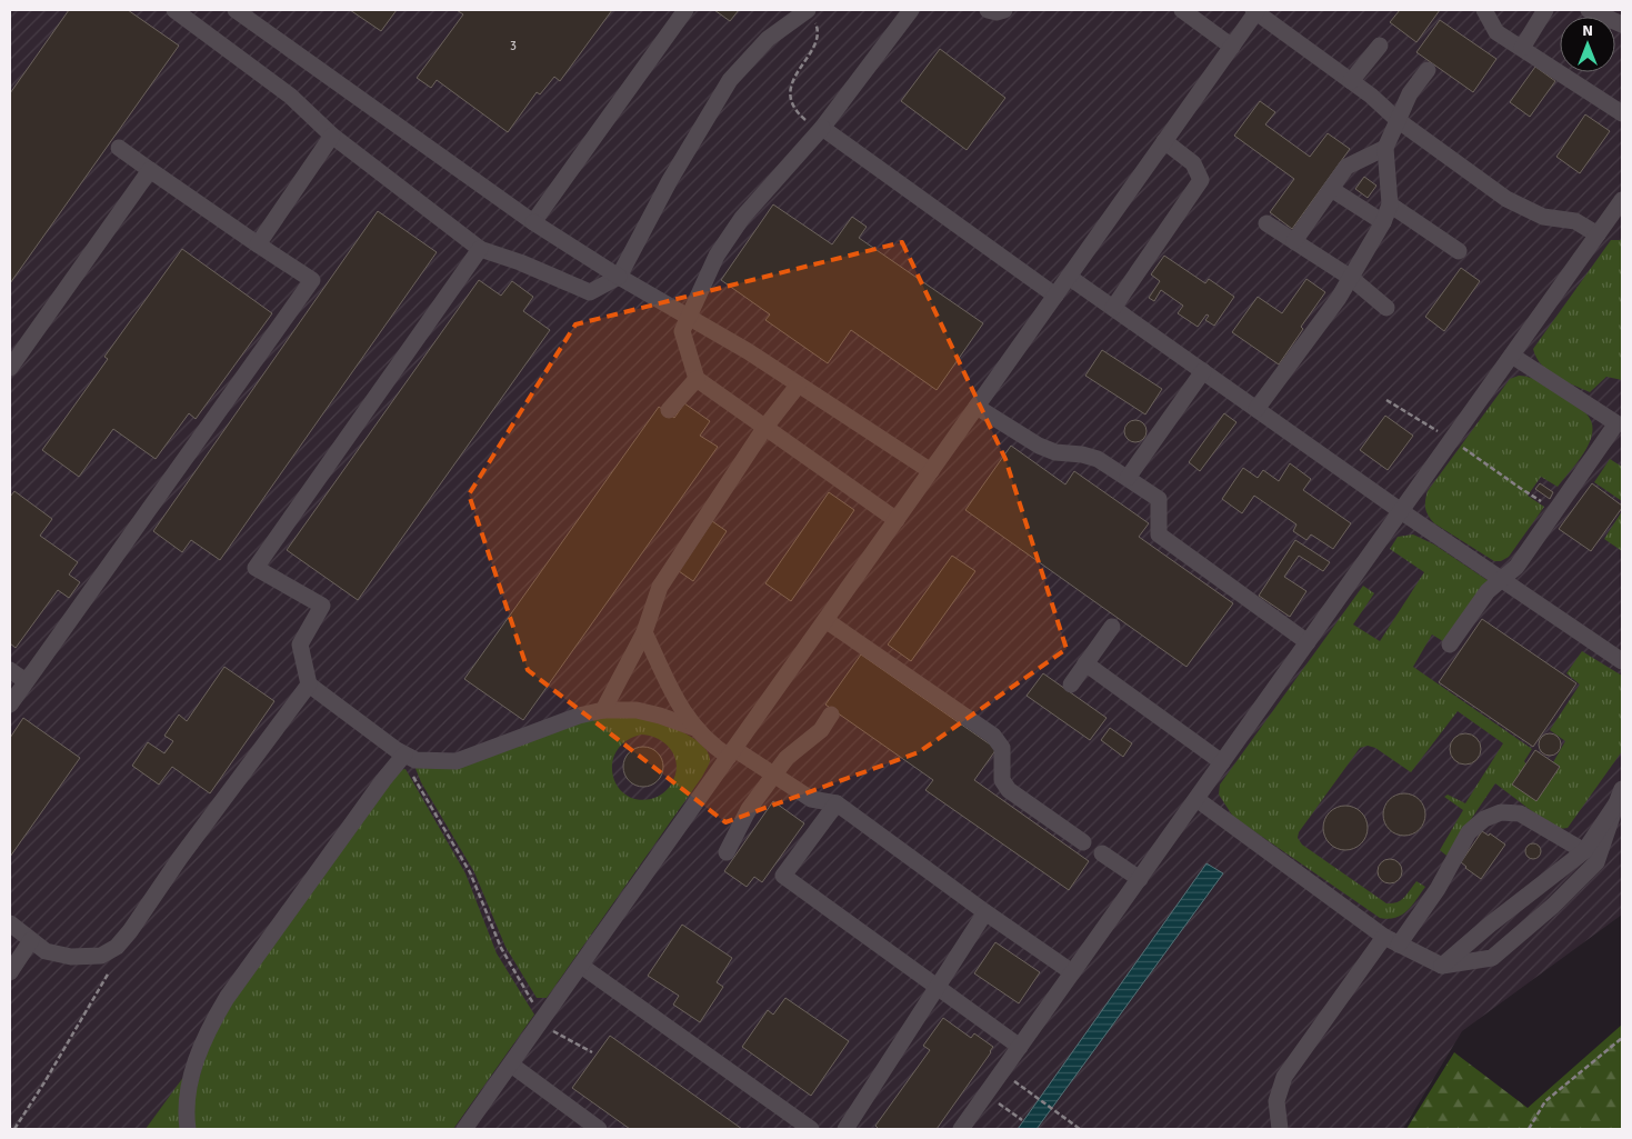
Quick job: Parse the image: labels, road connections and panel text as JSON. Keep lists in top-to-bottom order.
{
  "house_numbers": ["3"],
  "north": "top"
}
